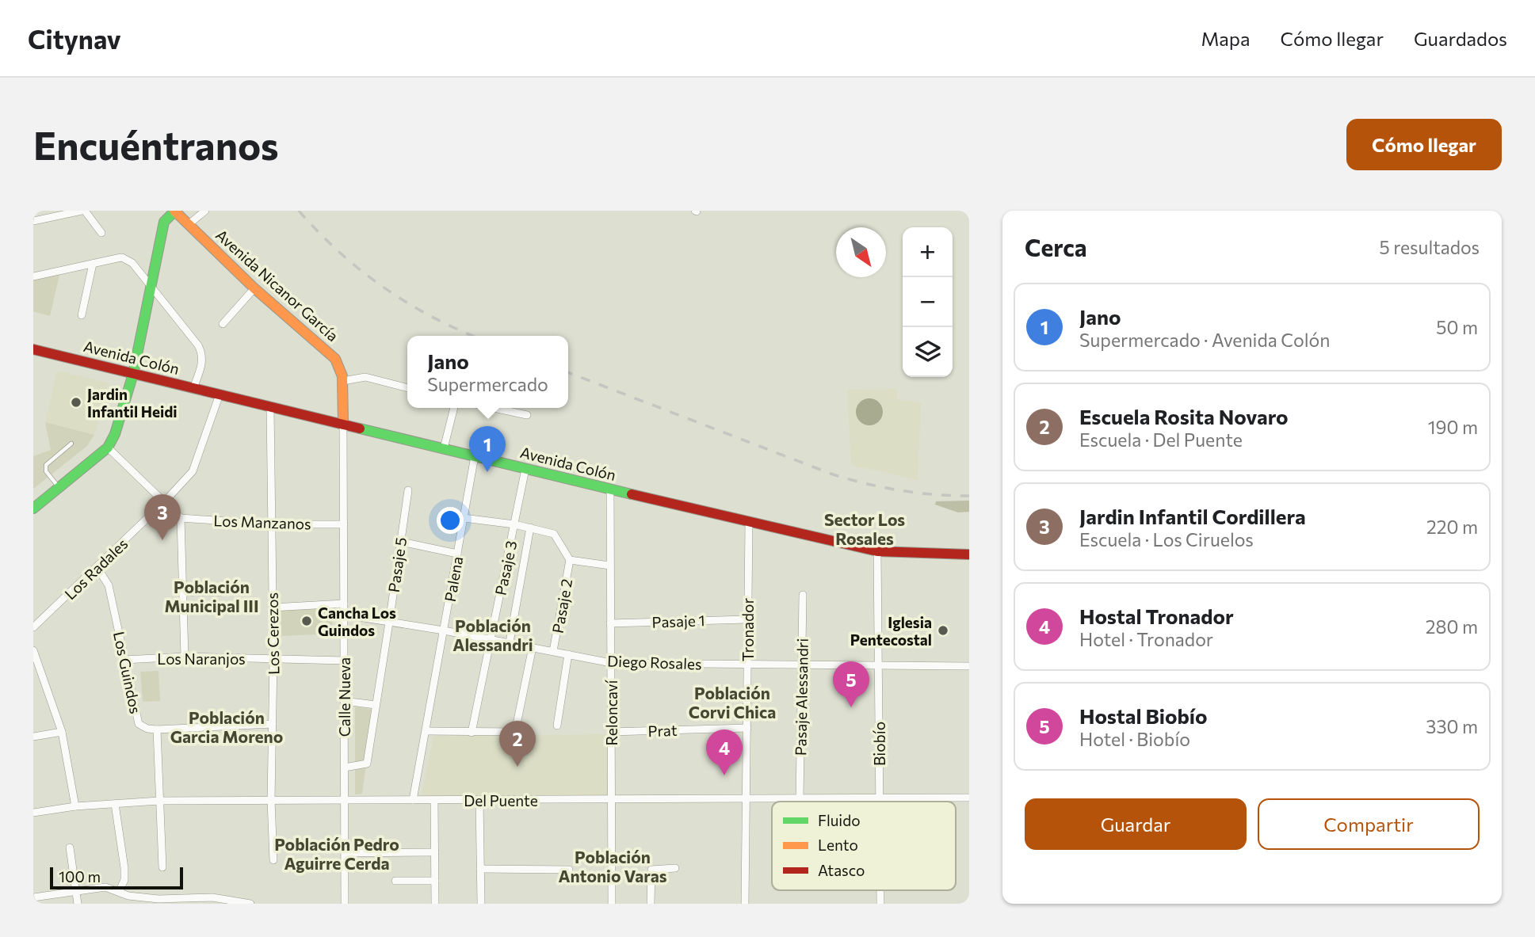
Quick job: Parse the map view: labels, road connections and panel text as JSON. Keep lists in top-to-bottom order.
{
  "streets": {
    "main road": ["Avenida Nicanor García", "Avenida Colón"],
    "street": [
      "Los Manzanos",
      "Pasaje 5",
      "Pasaje 3",
      "Los Radales",
      "Palena",
      "Pasaje 2",
      "Pasaje 1",
      "Tronador",
      "Los Cerezos",
      "Los Naranjos",
      "Diego Rosales",
      "Los Guindos",
      "Calle Nueva",
      "Pasaje Alessandri",
      "Reloncaví",
      "Prat",
      "Biobío",
      "Del Puente"
    ]
  },
  "crossings": [
    ["Avenida Nicanor García", "Avenida Colón"],
    ["Avenida Nicanor García", "Calle Nueva"],
    ["Avenida Colón", "Pasaje 3"],
    ["Avenida Colón", "Los Radales"],
    ["Avenida Colón", "Palena"],
    ["Avenida Colón", "Tronador"],
    ["Avenida Colón", "Los Cerezos"],
    ["Avenida Colón", "Calle Nueva"],
    ["Avenida Colón", "Reloncaví"],
    ["Avenida Colón", "Biobío"],
    ["Los Manzanos", "Los Cerezos"],
    ["Los Manzanos", "Calle Nueva"],
    ["Pasaje 5", "Diego Rosales"],
    ["Pasaje 5", "Calle Nueva"],
    ["Pasaje 3", "Diego Rosales"],
    ["Los Radales", "Los Guindos"],
    ["Palena", "Diego Rosales"],
    ["Palena", "Del Puente"],
    ["Pasaje 2", "Diego Rosales"],
    ["Pasaje 1", "Tronador"],
    ["Pasaje 1", "Reloncaví"],
    ["Tronador", "Diego Rosales"],
    ["Tronador", "Prat"],
    ["Tronador", "Del Puente"],
    ["Los Cerezos", "Los Naranjos"],
    ["Los Cerezos", "Del Puente"],
    ["Los Naranjos", "Los Guindos"],
    ["Los Naranjos", "Calle Nueva"],
    ["Diego Rosales", "Calle Nueva"],
    ["Diego Rosales", "Pasaje Alessandri"],
    ["Diego Rosales", "Reloncaví"],
    ["Diego Rosales", "Biobío"],
    ["Los Guindos", "Del Puente"],
    ["Calle Nueva", "Del Puente"],
    ["Pasaje Alessandri", "Del Puente"],
    ["Reloncaví", "Prat"],
    ["Reloncaví", "Del Puente"],
    ["Biobío", "Del Puente"]
  ],
  "districts": [
    "Sector Los Rosales",
    "Población Municipal III",
    "Población Alessandri",
    "Población Corvi Chica",
    "Población Garcia Moreno",
    "Población Pedro Aguirre Cerda",
    "Población Antonio Varas"
  ],
  "places": ["Jardin Infantil Heidi", "Cancha Los Guindos", "Iglesia Pentecostal"],
  "legend": ["Fluido", "Lento", "Atasco"],
  "scale_bar": "100 m",
  "north": "bottom right",
  "page": {
    "header": "Citynav",
    "nav": ["Mapa", "Cómo llegar", "Guardados"],
    "buttons": [
      "Cómo llegar",
      ["Guardar", "Compartir"]
    ],
    "title": "Encuéntranos",
    "heading": ["Cerca", "5 resultados"],
    "map_buttons": ["+", "−"],
    "list": [
      {
        "mark": "1",
        "name": "Jano",
        "note": "Supermercado · Avenida Colón",
        "value": "50 m"
      },
      {
        "mark": "2",
        "name": "Escuela Rosita Novaro",
        "note": "Escuela · Del Puente",
        "value": "190 m"
      },
      {
        "mark": "3",
        "name": "Jardin Infantil Cordillera",
        "note": "Escuela · Los Ciruelos",
        "value": "220 m"
      },
      {
        "mark": "4",
        "name": "Hostal Tronador",
        "note": "Hotel · Tronador",
        "value": "280 m"
      },
      {
        "mark": "5",
        "name": "Hostal Biobío",
        "note": "Hotel · Biobío",
        "value": "330 m"
      }
    ],
    "popup": ["Jano", "Supermercado"],
    "pins": [
      "1",
      "3",
      "5",
      "2",
      "4"
    ],
    "scale": "100 m"
  }
}
